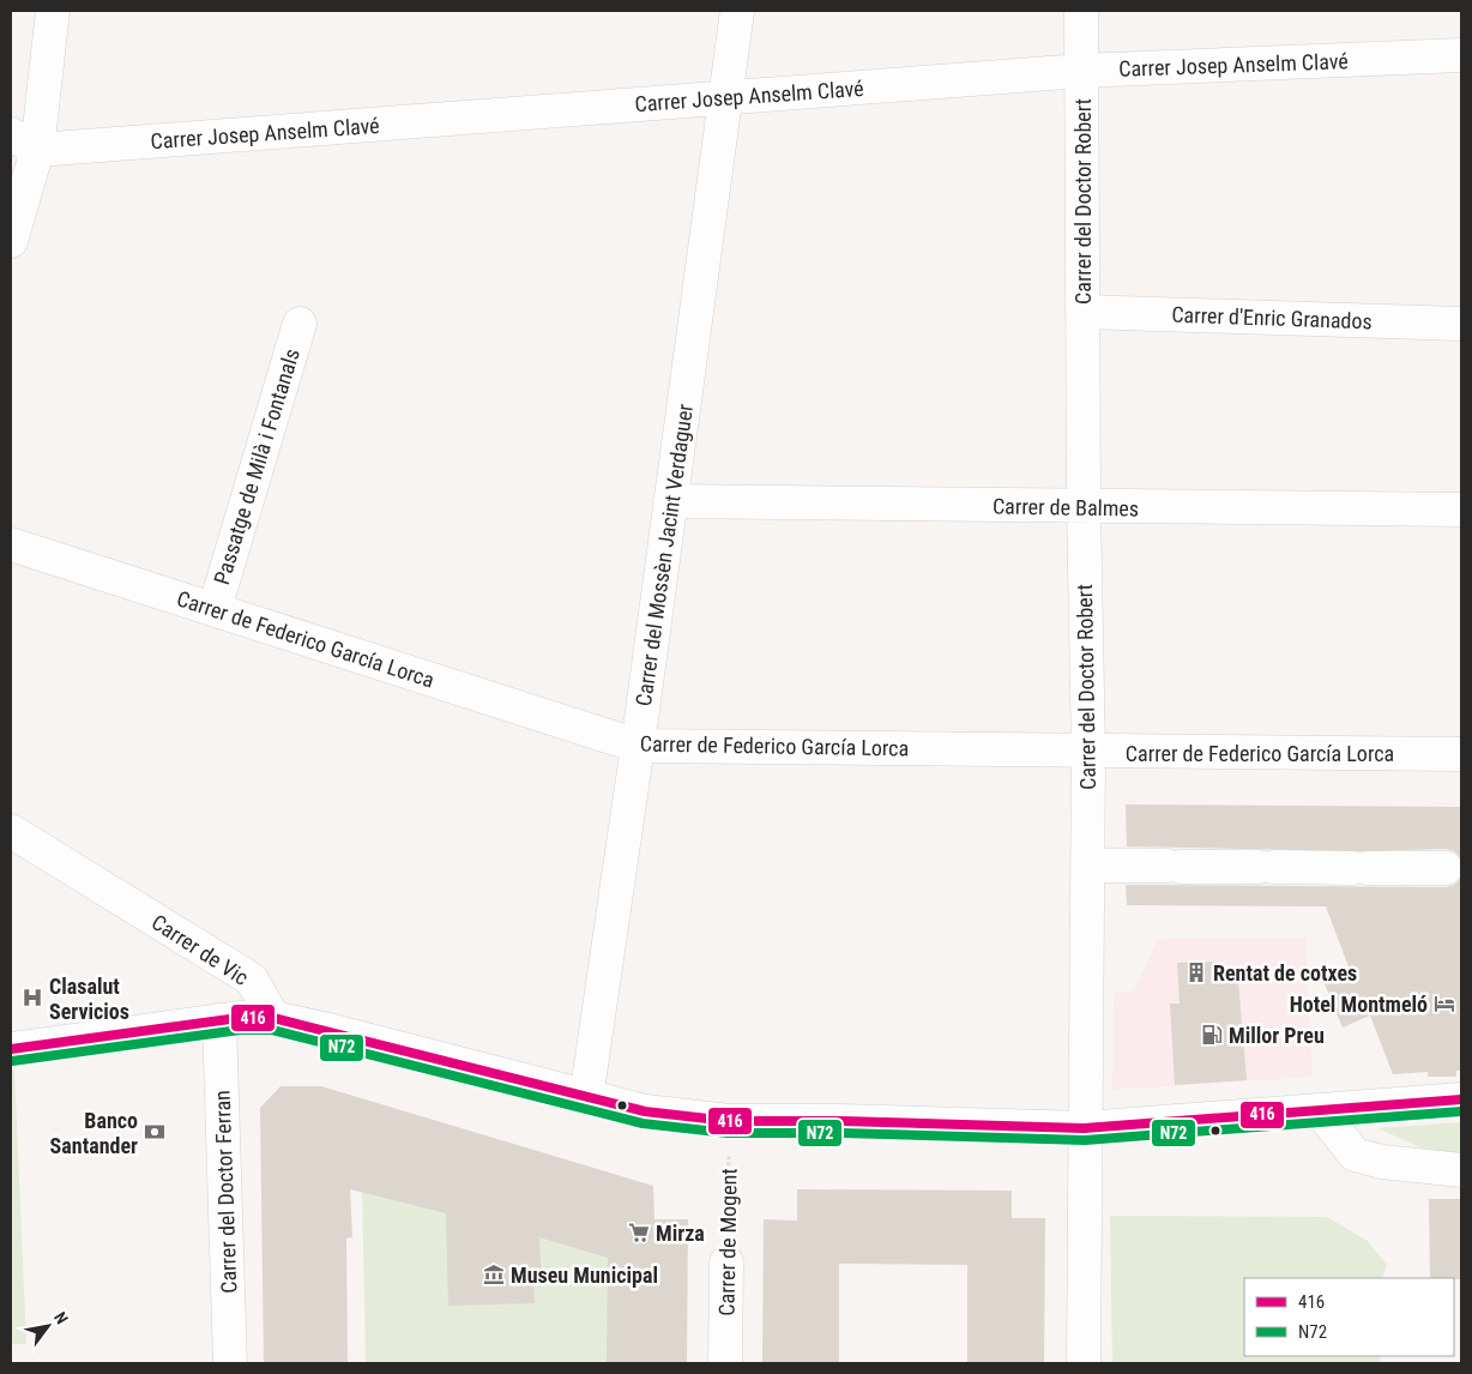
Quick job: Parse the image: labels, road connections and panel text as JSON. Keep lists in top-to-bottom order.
{
  "streets": {
    "street": [
      "Carrer Josep Anselm Clavé",
      "Carrer del Doctor Robert",
      "Carrer d'Enric Granados",
      "Passatge de Milà i Fontanals",
      "Carrer de Balmes",
      "Carrer del Mossèn Jacint Verdaguer",
      "Carrer de Federico García Lorca",
      "Carrer de Vic",
      "Carrer del Doctor Ferran",
      "Carrer de Mogent"
    ]
  },
  "crossings": [
    ["Carrer Josep Anselm Clavé", "Carrer del Doctor Robert"],
    ["Carrer Josep Anselm Clavé", "Carrer del Mossèn Jacint Verdaguer"],
    ["Carrer del Doctor Robert", "Carrer d'Enric Granados"],
    ["Carrer del Doctor Robert", "Carrer de Balmes"],
    ["Carrer del Doctor Robert", "Carrer de Federico García Lorca"],
    ["Passatge de Milà i Fontanals", "Carrer de Federico García Lorca"],
    ["Carrer de Balmes", "Carrer del Mossèn Jacint Verdaguer"],
    ["Carrer del Mossèn Jacint Verdaguer", "Carrer de Federico García Lorca"]
  ],
  "places": {
    "building": ["Rentat de cotxes"],
    "hospital": ["Clasalut Servicios"],
    "hotel": ["Hotel Montmeló"],
    "fuel station": ["Millor Preu"],
    "bank": ["Banco Santander"],
    "supermarket": ["Mirza"],
    "museum": ["Museu Municipal"]
  },
  "lines": ["transit line 416", "transit line N72"],
  "legend": ["416", "N72"],
  "north": "top right"
}
